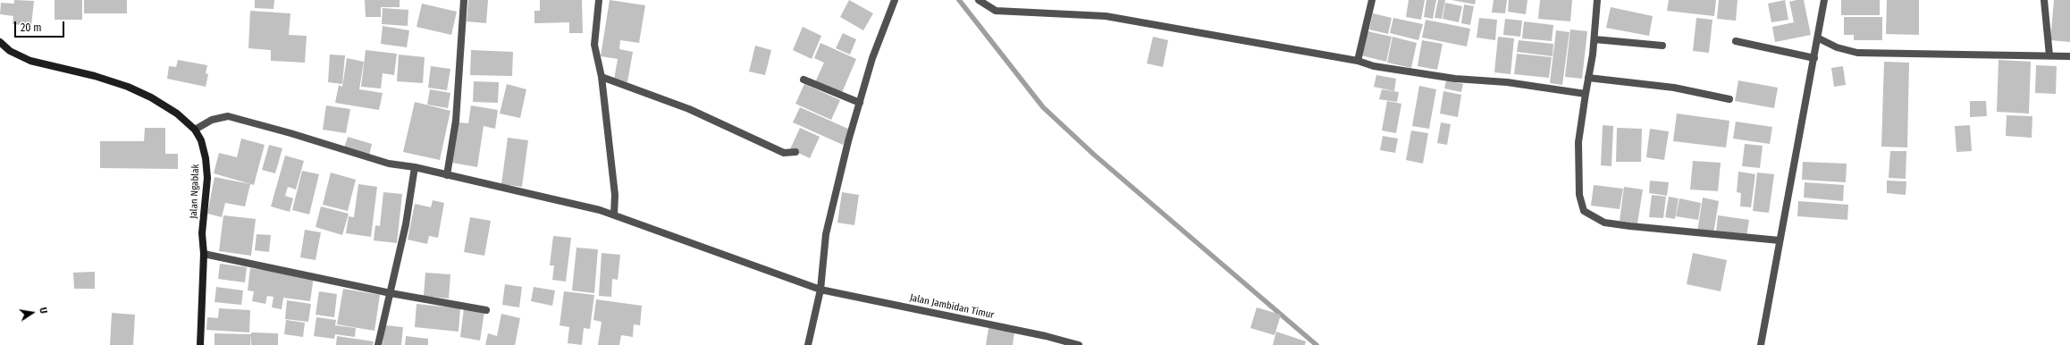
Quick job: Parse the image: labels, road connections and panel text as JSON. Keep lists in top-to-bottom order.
{
  "streets": {
    "street": ["Jalan Ngablak", "Jalan Jambidan Timur"]
  },
  "crossings": [
    ["Jalan Ngablak", "Jalan Jambidan Timur"]
  ],
  "scale_bar": "20 m",
  "north": "right"
}
